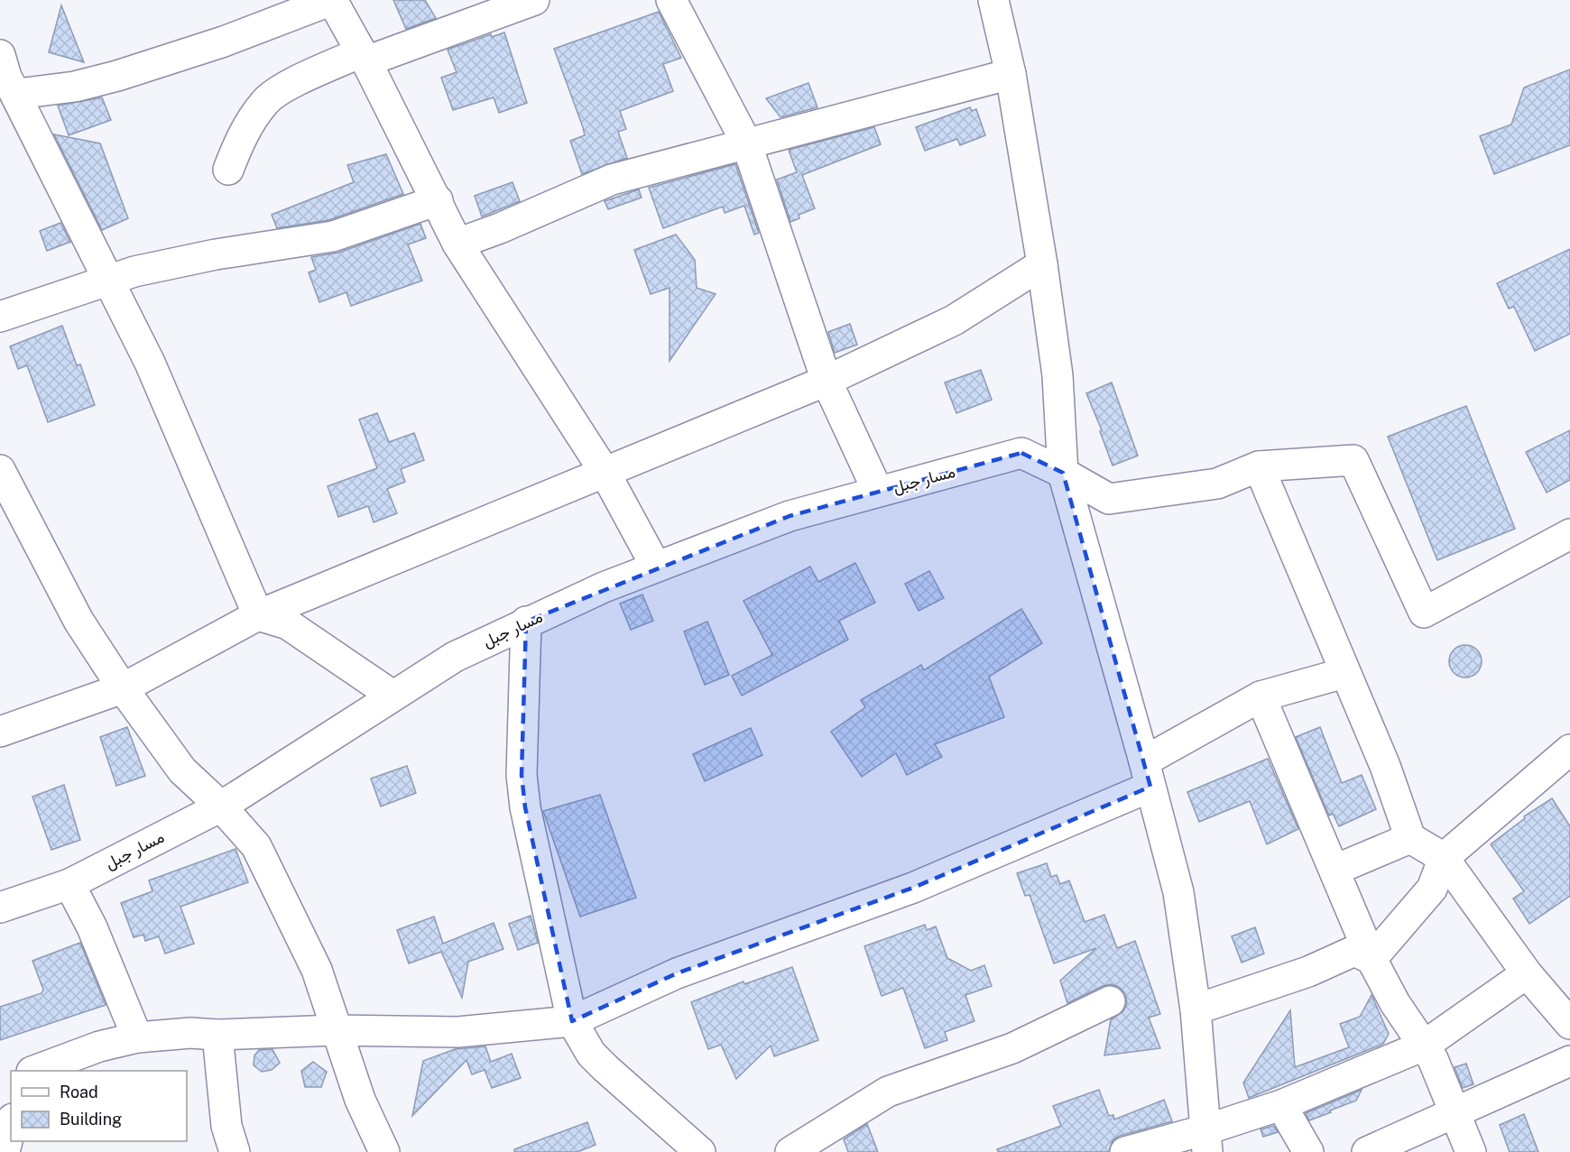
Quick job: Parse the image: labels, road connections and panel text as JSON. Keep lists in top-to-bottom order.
{
  "streets": {
    "street": ["مسار جبل"]
  },
  "legend": ["Road", "Building"]
}
